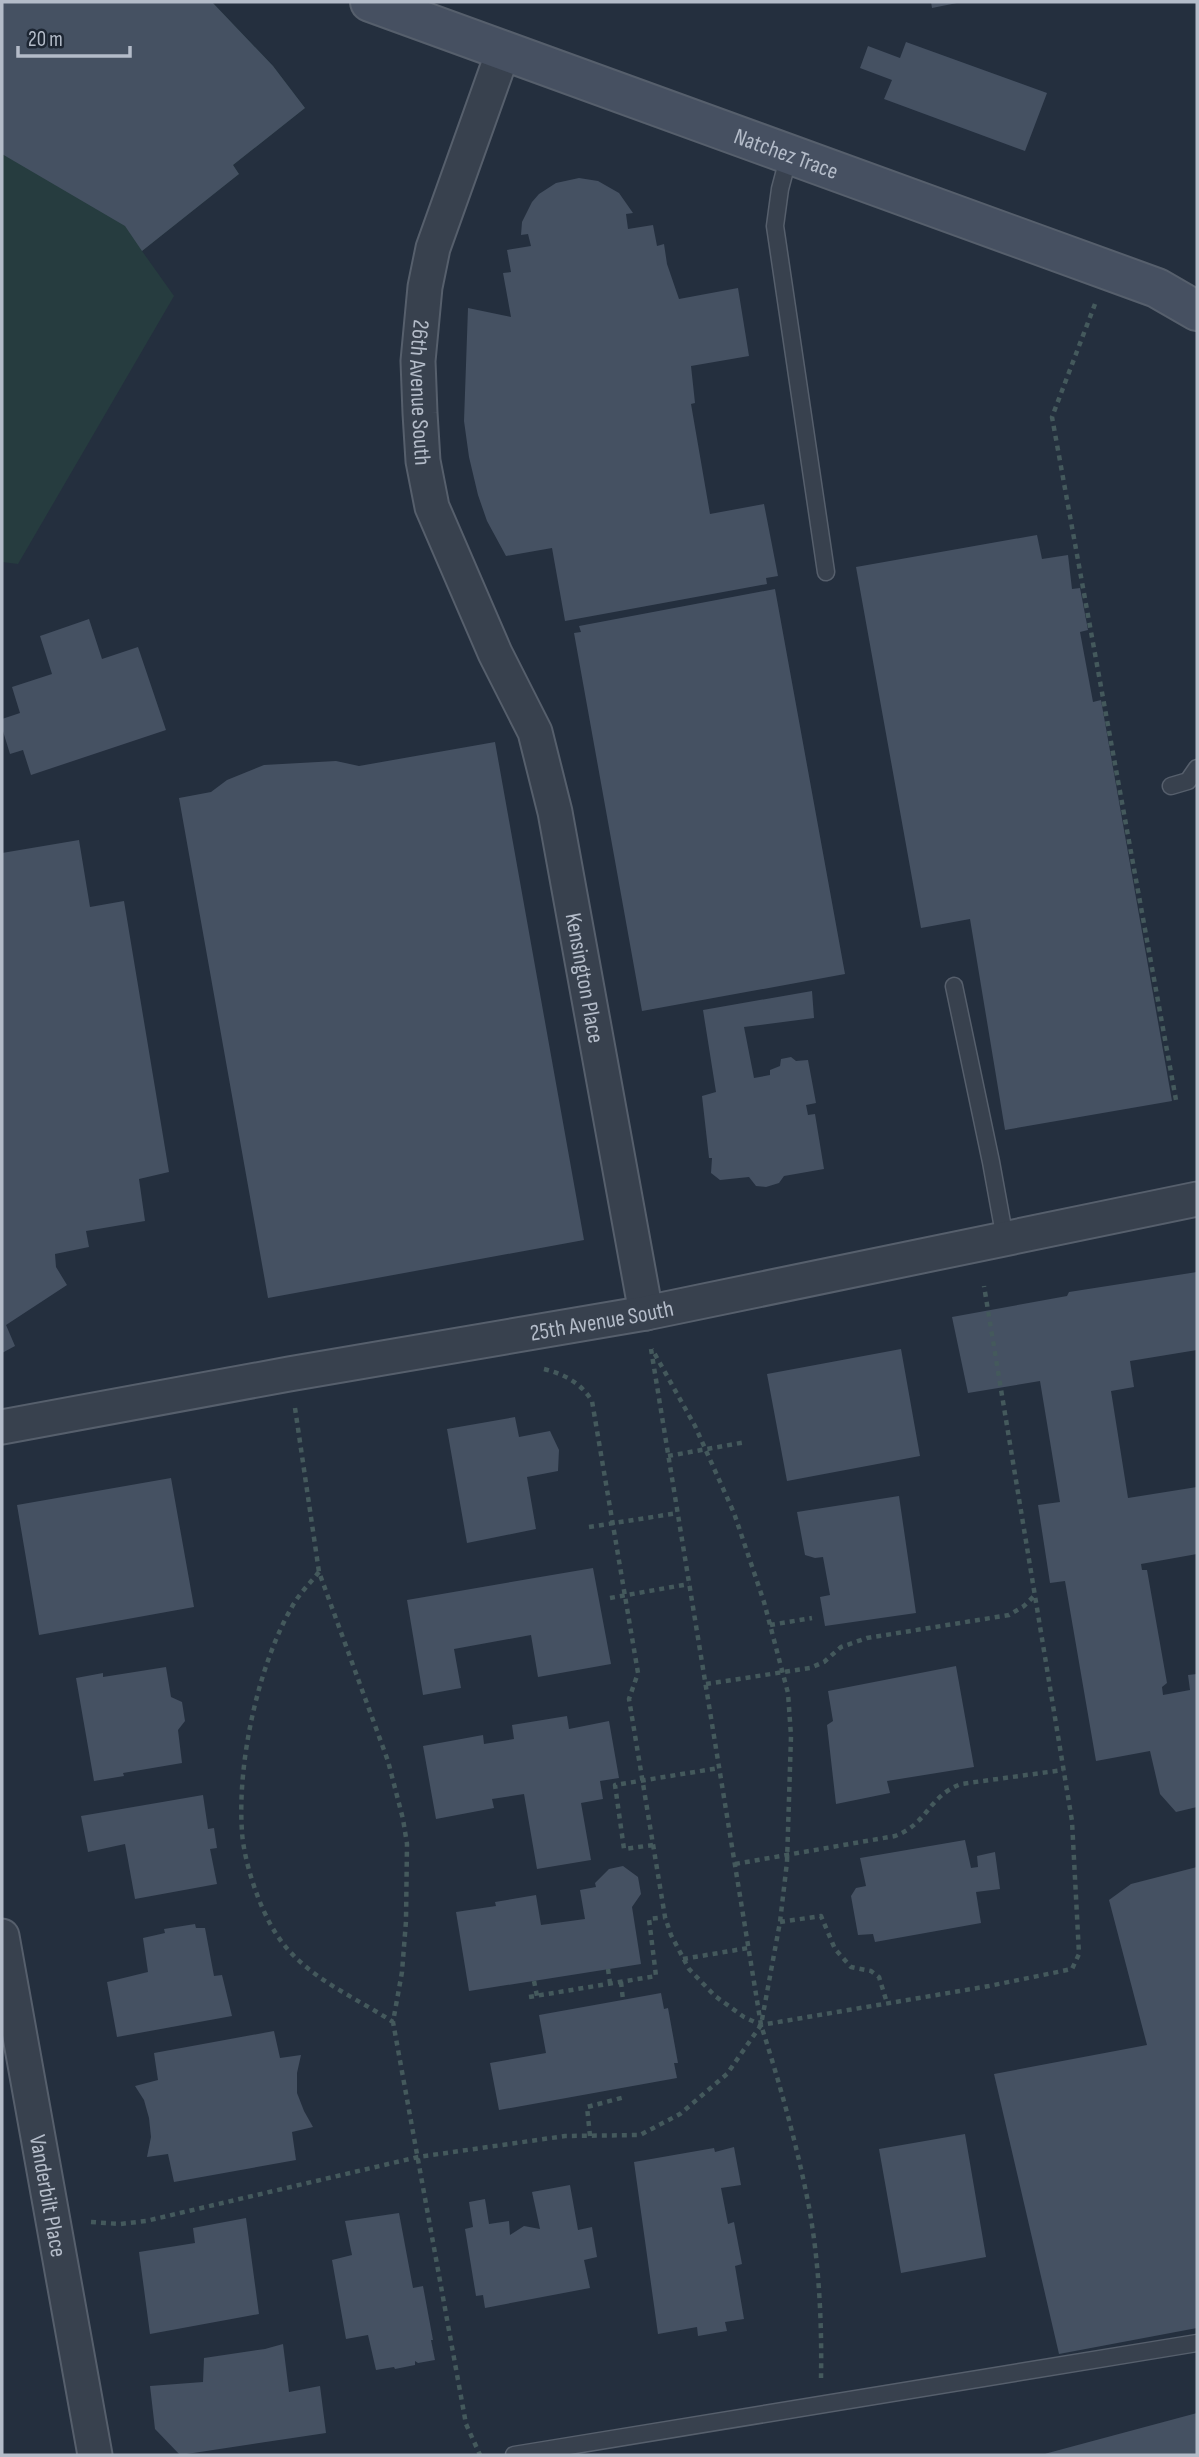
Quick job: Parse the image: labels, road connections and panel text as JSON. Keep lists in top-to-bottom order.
{
  "streets": {
    "main road": ["Natchez Trace"],
    "street": [
      "26th Avenue South",
      "Kensington Place",
      "25th Avenue South",
      "Vanderbilt Place"
    ]
  },
  "crossings": [
    ["Natchez Trace", "26th Avenue South"],
    ["26th Avenue South", "Kensington Place"],
    ["Kensington Place", "25th Avenue South"]
  ],
  "scale_bar": "20 m"
}
